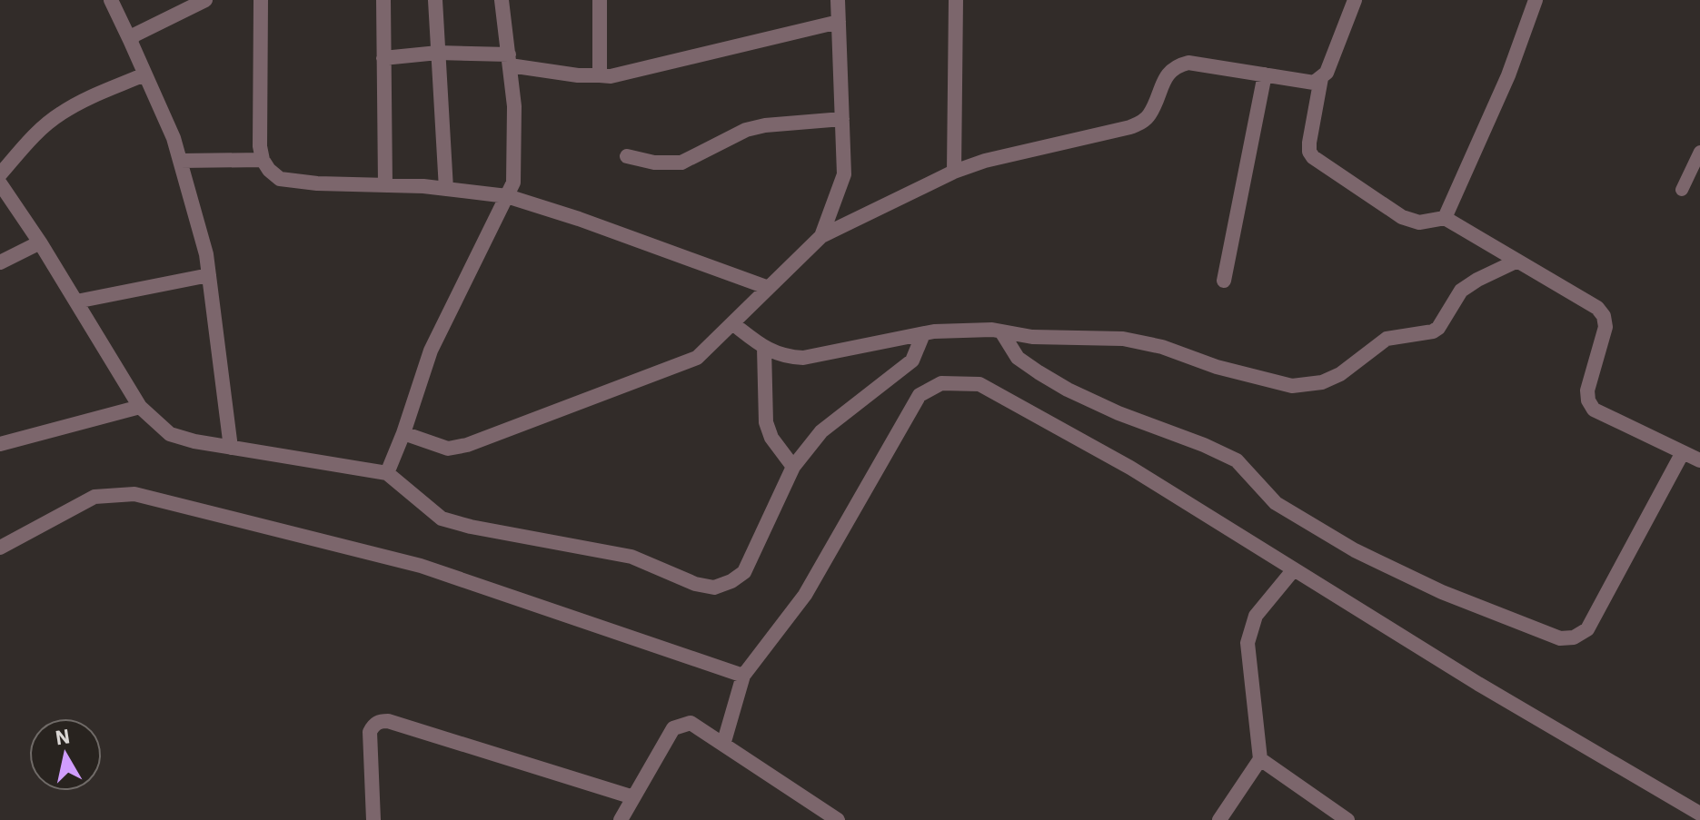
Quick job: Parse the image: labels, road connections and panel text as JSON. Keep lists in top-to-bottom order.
{
  "north": "top"
}
